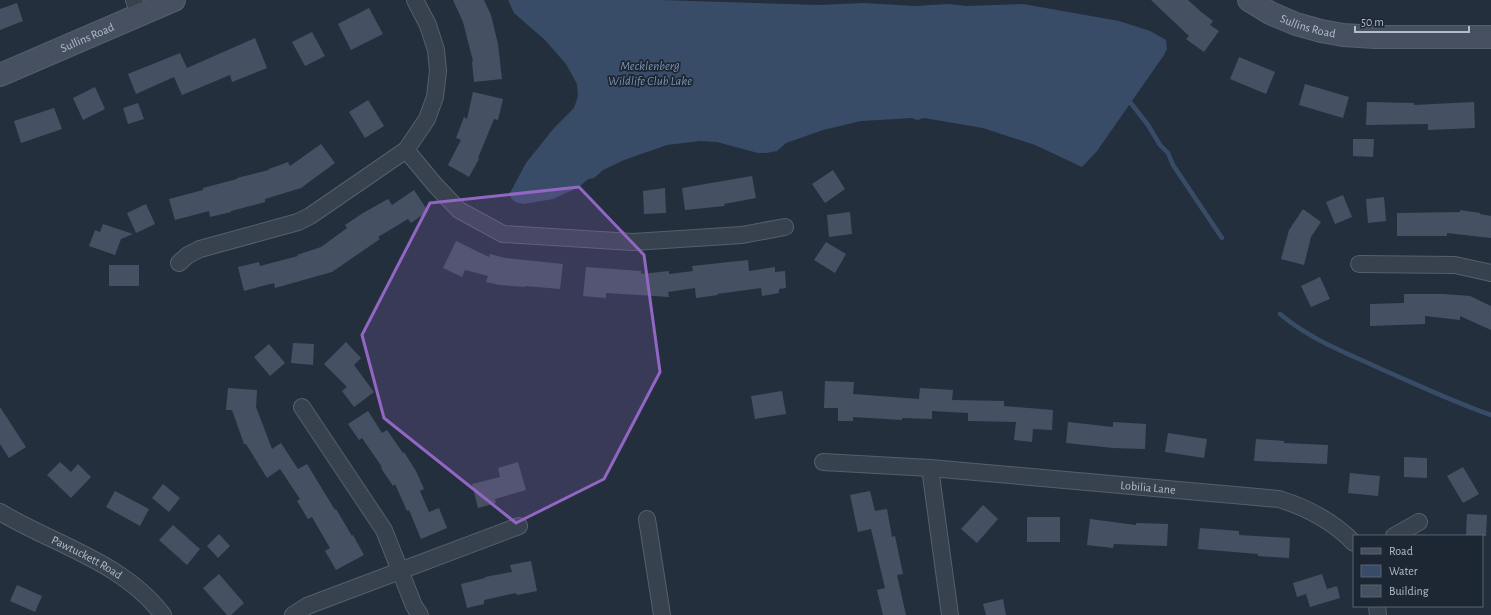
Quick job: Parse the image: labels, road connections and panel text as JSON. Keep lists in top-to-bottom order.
{
  "streets": {
    "street": ["Sullins Road", "Lobilia Lane", "Pawtuckett Road"]
  },
  "water": ["Mecklenberg Wildlife Club Lake"],
  "legend": ["Road", "Water", "Building"],
  "scale_bar": "50 m"
}
